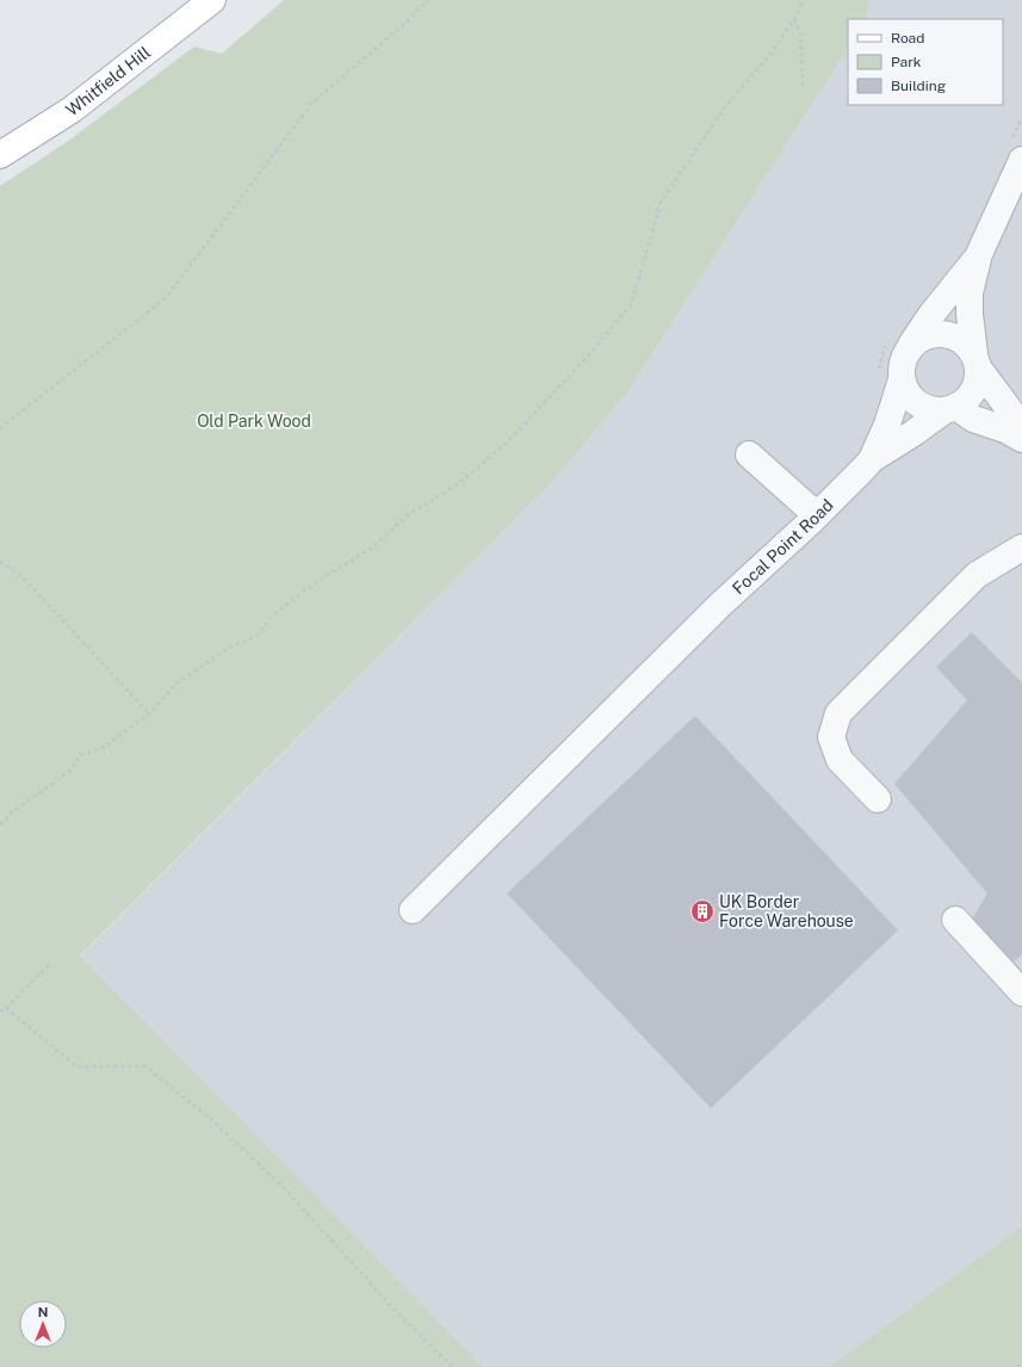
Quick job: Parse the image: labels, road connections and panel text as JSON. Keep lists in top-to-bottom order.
{
  "streets": {
    "main road": ["Whitfield Hill"],
    "street": ["Focal Point Road"]
  },
  "parks": ["Old Park Wood"],
  "places": {
    "building": ["UK Border Force Warehouse"]
  },
  "legend": ["Road", "Park", "Building"],
  "north": "top"
}
